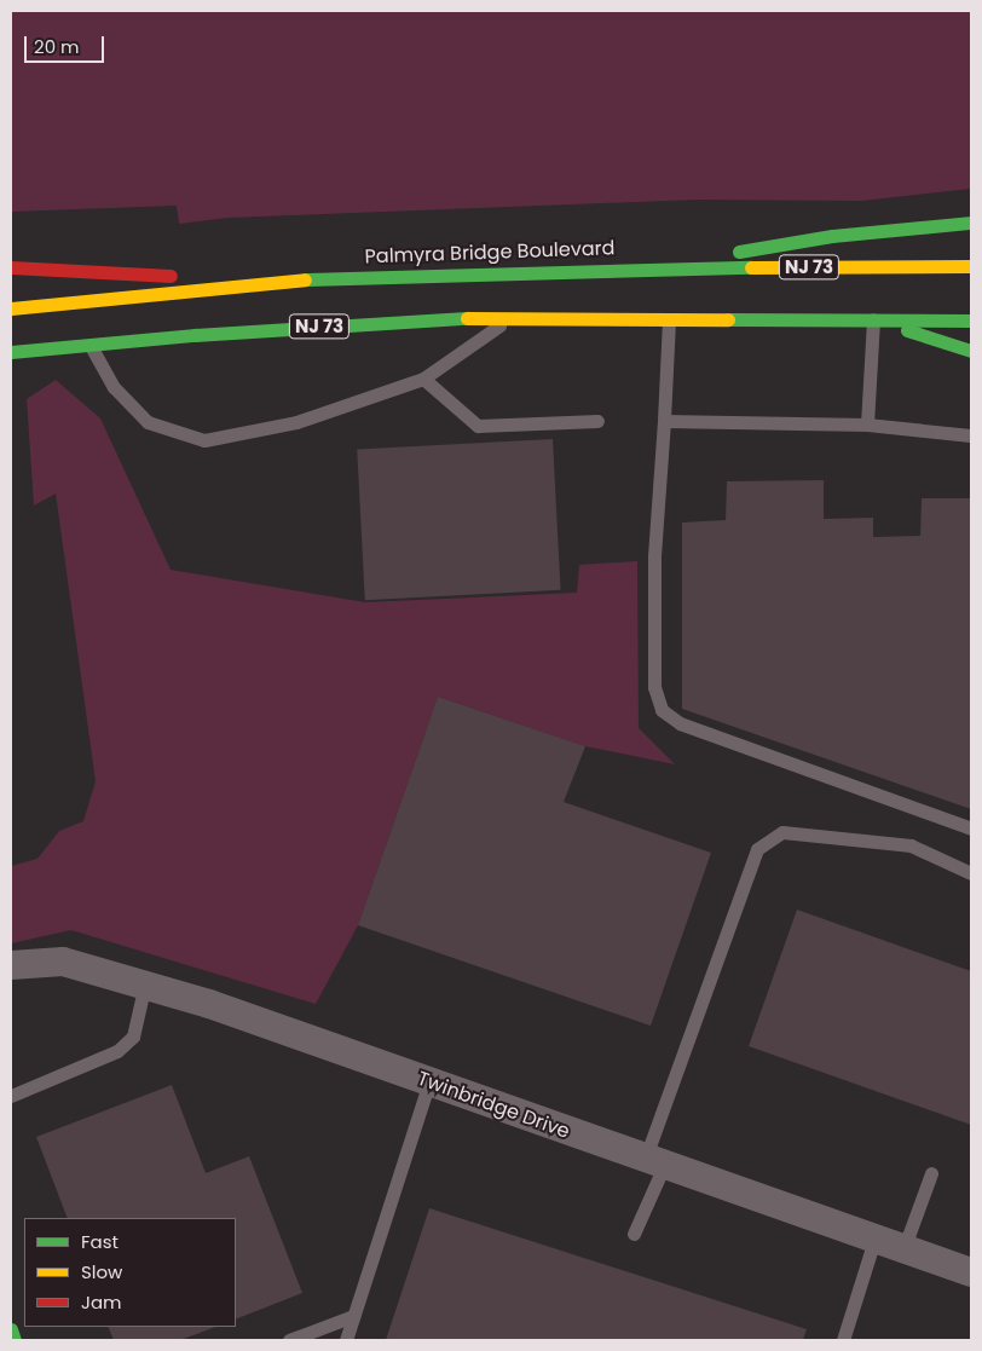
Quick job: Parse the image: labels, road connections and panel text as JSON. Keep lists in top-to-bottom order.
{
  "streets": {
    "main road": ["Palmyra Bridge Boulevard", "NJ 73"],
    "street": ["Twinbridge Drive"]
  },
  "legend": ["Fast", "Slow", "Jam"],
  "scale_bar": "20 m"
}
